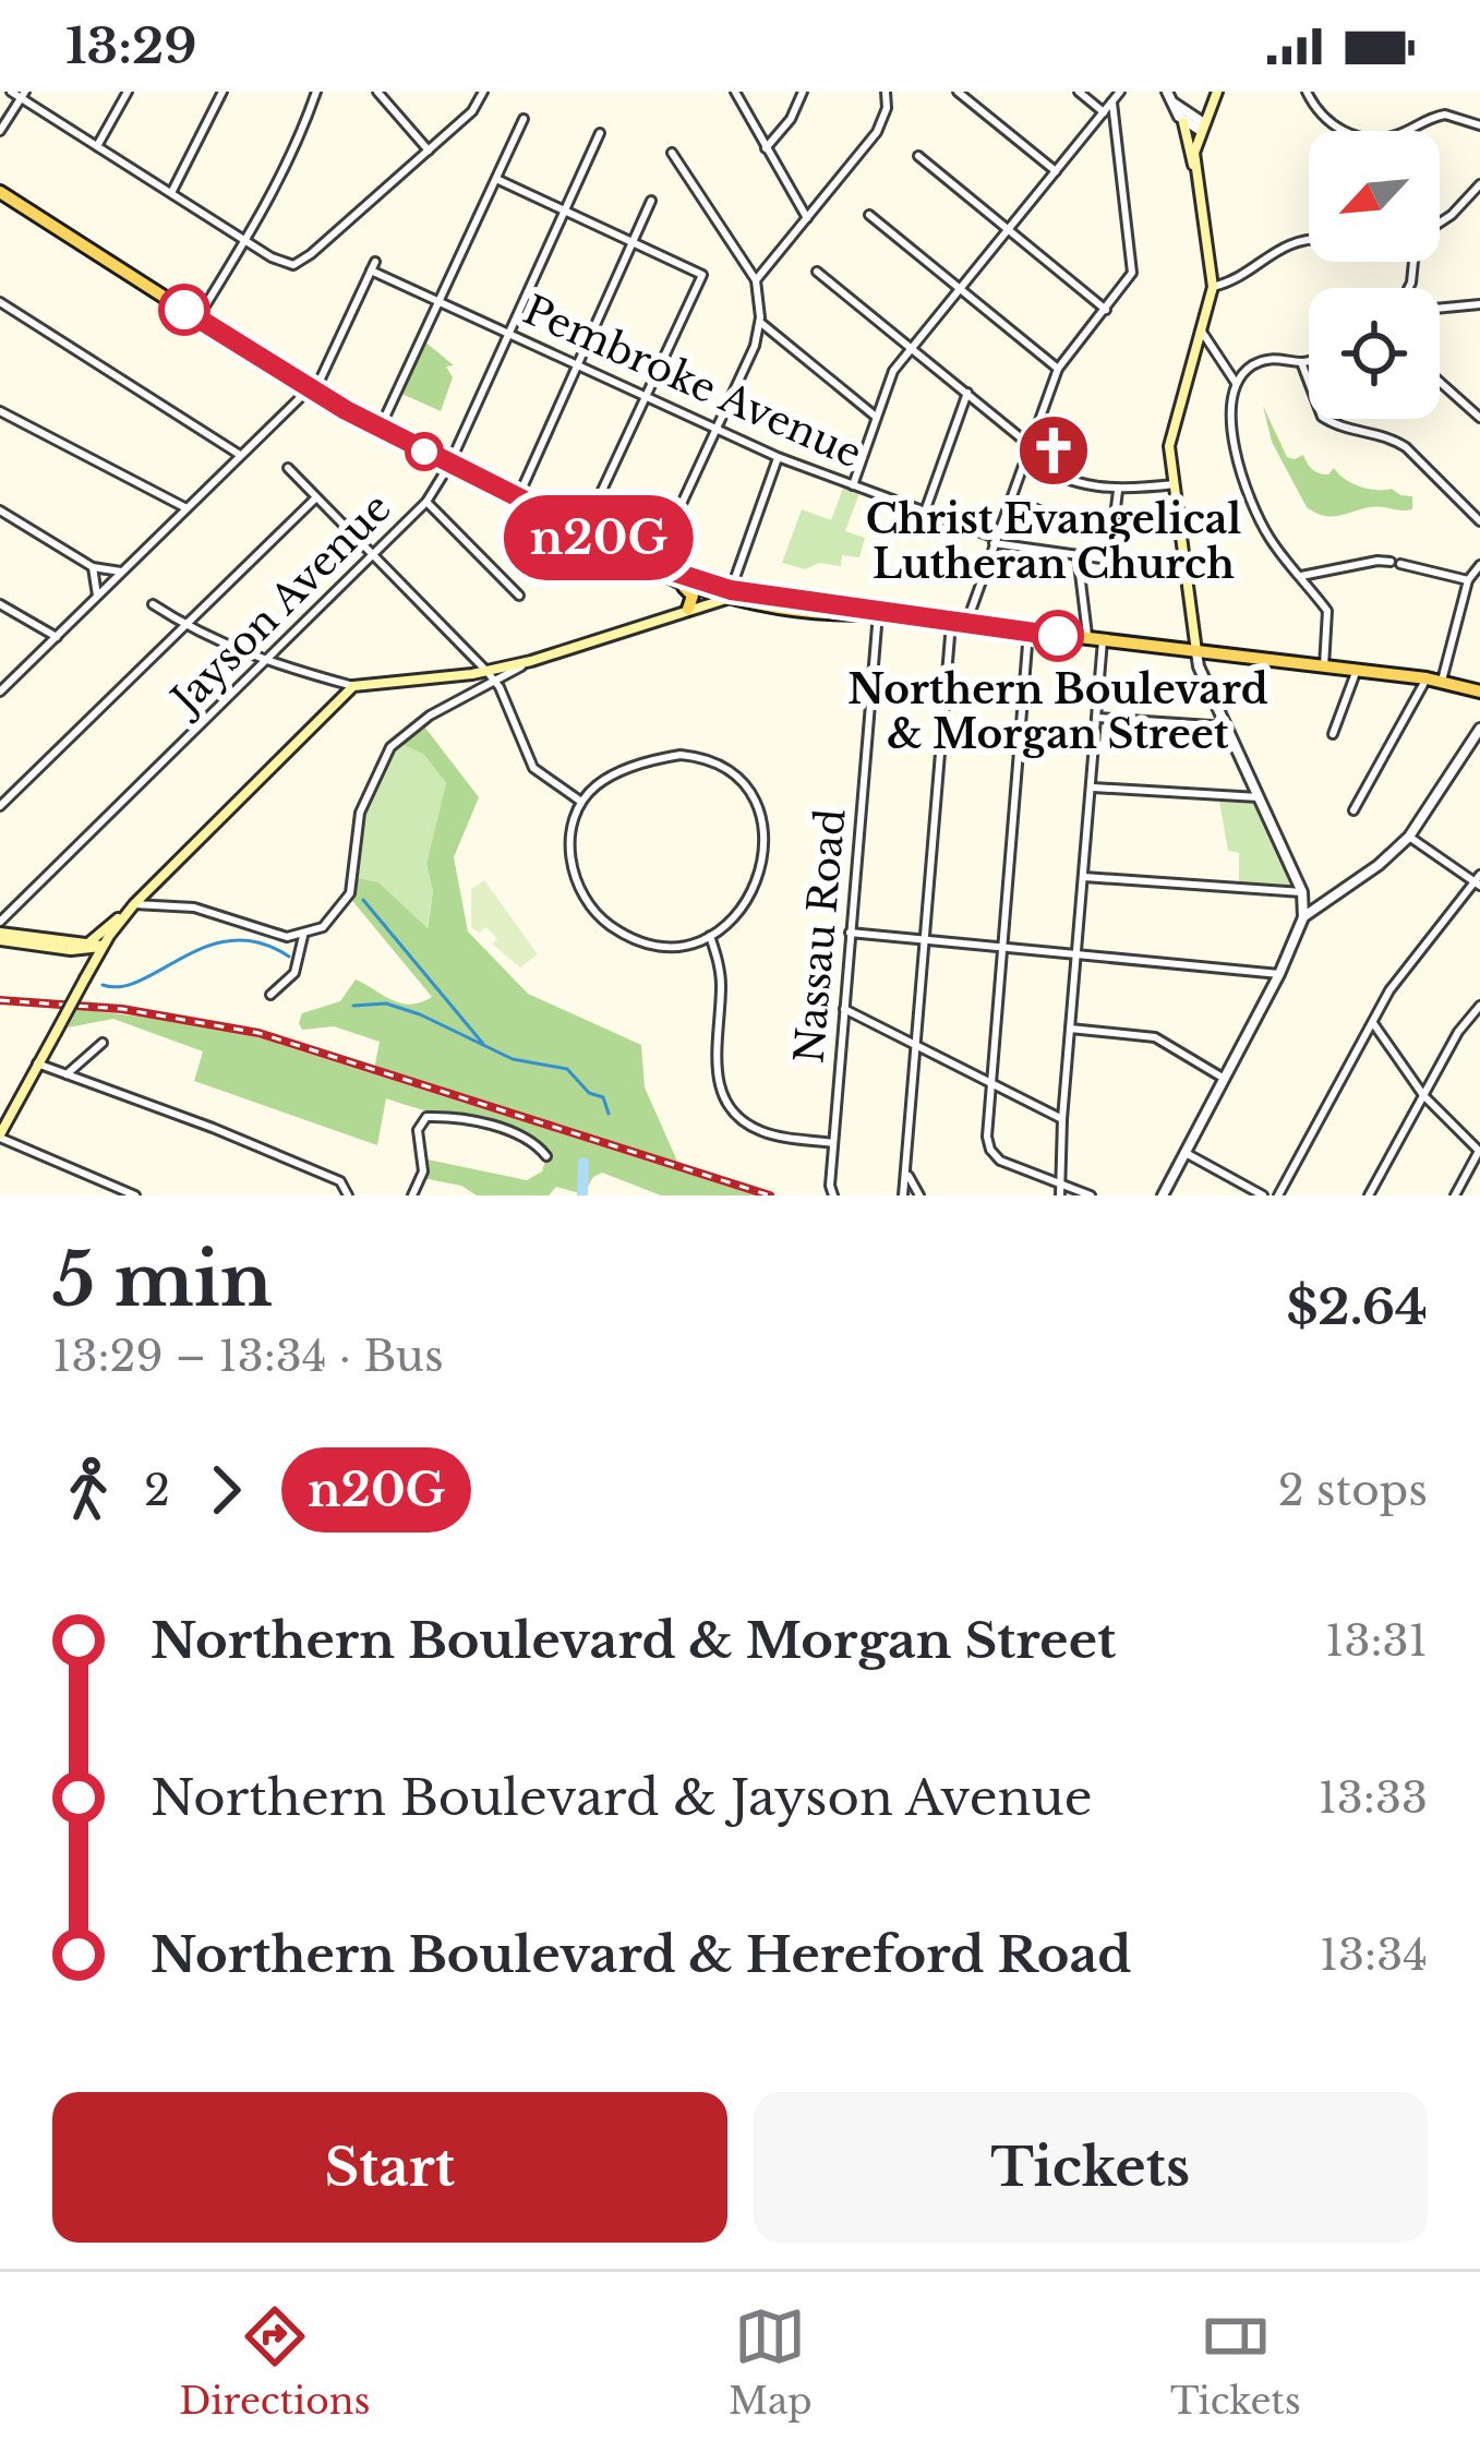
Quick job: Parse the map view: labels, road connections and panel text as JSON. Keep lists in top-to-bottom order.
{
  "streets": {
    "street": ["Pembroke Avenue", "Jayson Avenue", "Nassau Road"]
  },
  "crossings": [
    ["Pembroke Avenue", "Jayson Avenue"]
  ],
  "places": {
    "church": ["Christ Evangelical Lutheran Church"],
    "other": ["Northern Boulevard & Morgan Street"]
  },
  "lines": ["bus line n20G"],
  "north": "bottom left",
  "page": {
    "status": "13:29",
    "on_map": "n20G",
    "heading": ["5 min", "13:29 – 13:34 · Bus", "$2.64"],
    "legs": ["2", "n20G", "2 stops"],
    "list": [
      {
        "name": "Northern Boulevard & Morgan Street",
        "value": "13:31"
      },
      {
        "name": "Northern Boulevard & Jayson Avenue",
        "value": "13:33"
      },
      {
        "name": "Northern Boulevard & Hereford Road",
        "value": "13:34"
      }
    ],
    "buttons": ["Start", "Tickets"],
    "tabs": ["Directions", "Map", "Tickets"]
  }
}
